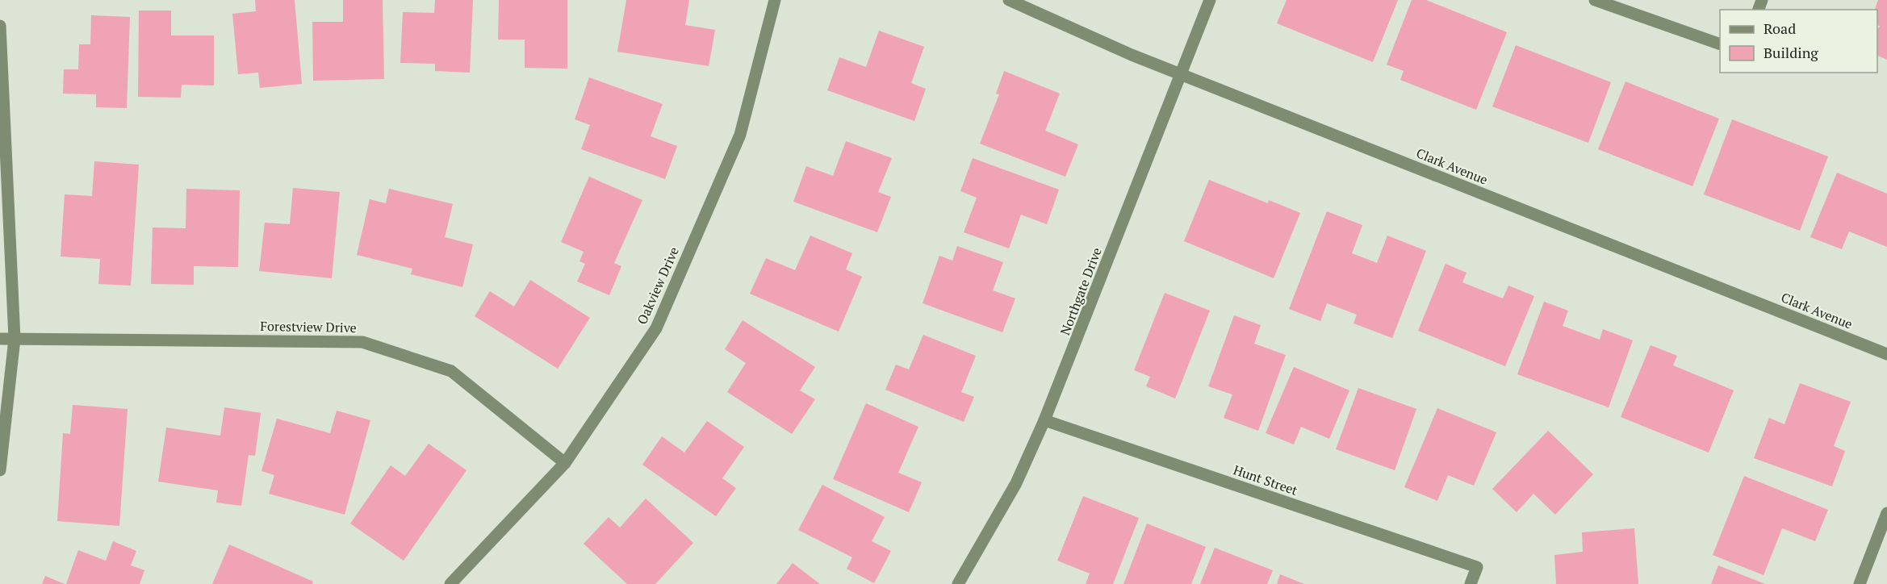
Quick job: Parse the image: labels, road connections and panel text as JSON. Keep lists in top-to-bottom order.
{
  "streets": {
    "street": [
      "Clark Avenue",
      "Oakview Drive",
      "Northgate Drive",
      "Forestview Drive",
      "Hunt Street"
    ]
  },
  "crossings": [
    ["Clark Avenue", "Northgate Drive"],
    ["Oakview Drive", "Forestview Drive"],
    ["Northgate Drive", "Hunt Street"]
  ],
  "legend": ["Road", "Building"]
}
